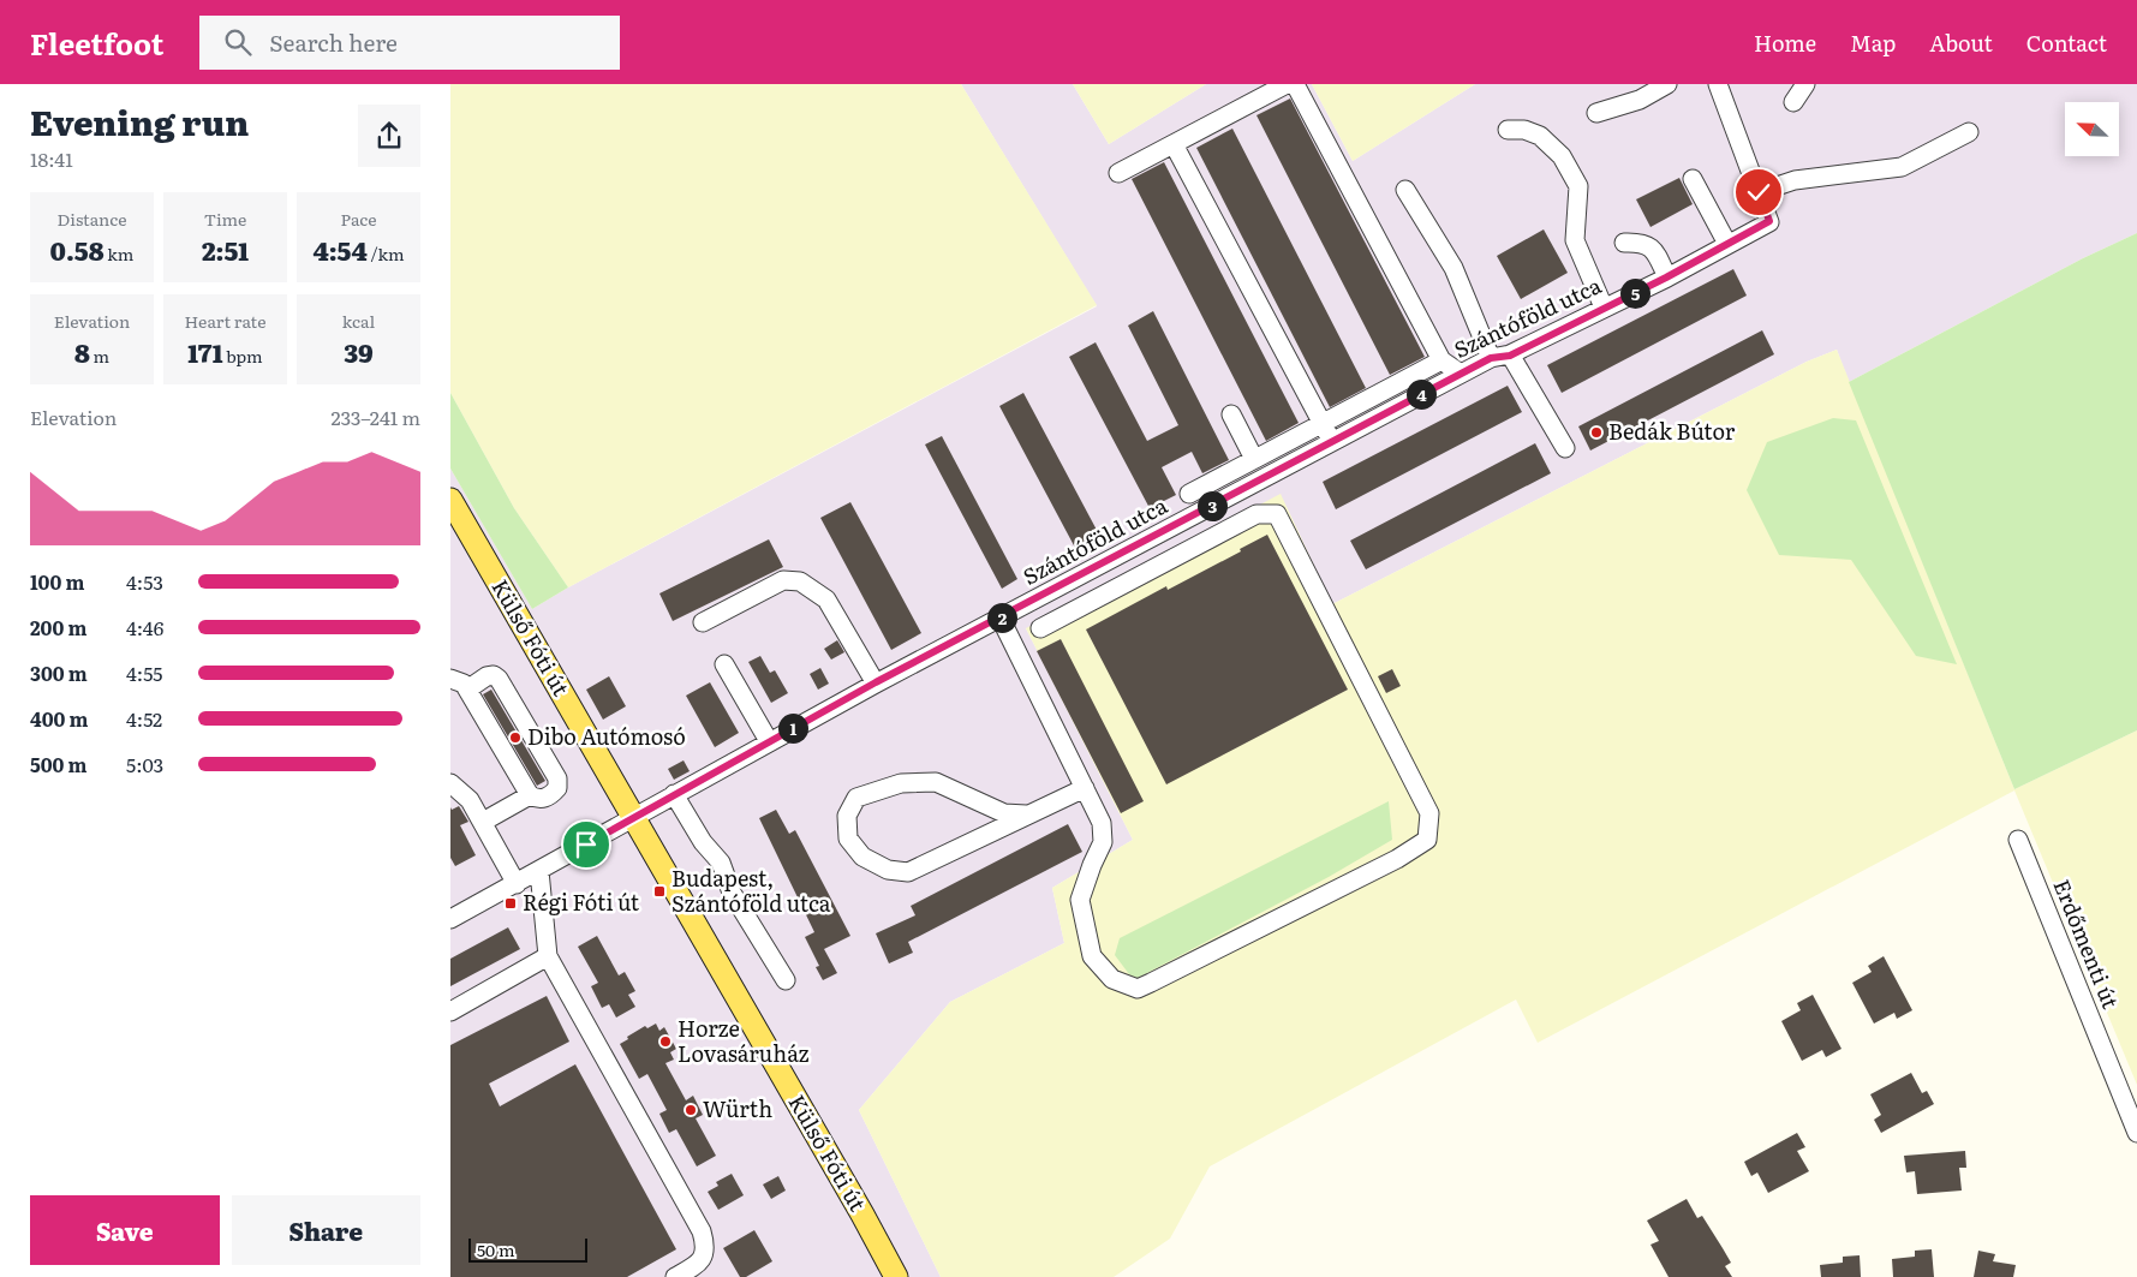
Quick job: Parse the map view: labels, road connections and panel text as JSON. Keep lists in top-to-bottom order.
{
  "streets": {
    "main road": ["Külső Fóti út"],
    "street": ["Szántóföld utca", "Erdőmenti út"]
  },
  "crossings": [
    ["Szántóföld utca", "Külső Fóti út"]
  ],
  "places": {
    "other": [
      "Bedák Bútor",
      "Dibo Autómosó",
      "Horze Lovasáruház",
      "Würth"
    ],
    "transit": ["Budapest, Szántóföld utca", "Régi Fóti út"]
  },
  "scale_bar": "50 m",
  "north": "top left",
  "page": {
    "header": "Fleetfoot",
    "search": "Search here",
    "nav": [
      "Home",
      "Map",
      "About",
      "Contact"
    ],
    "heading": ["Evening run", "18:41"],
    "stats": [
      ["Distance", "0.58 km"],
      ["Time", "2:51"],
      ["Pace", "4:54 /km"],
      ["Elevation", "8 m"],
      ["Heart rate", "171 bpm"],
      ["kcal", "39"]
    ],
    "pins": [
      "5",
      "4",
      "3",
      "2",
      "1"
    ],
    "chart": ["Elevation", "233–241 m"],
    "list": [
      {
        "name": "100 m",
        "note": "4:53"
      },
      {
        "name": "200 m",
        "note": "4:46"
      },
      {
        "name": "300 m",
        "note": "4:55"
      },
      {
        "name": "400 m",
        "note": "4:52"
      },
      {
        "name": "500 m",
        "note": "5:03"
      }
    ],
    "buttons": ["Save", "Share"],
    "scale": "50 m"
  }
}
